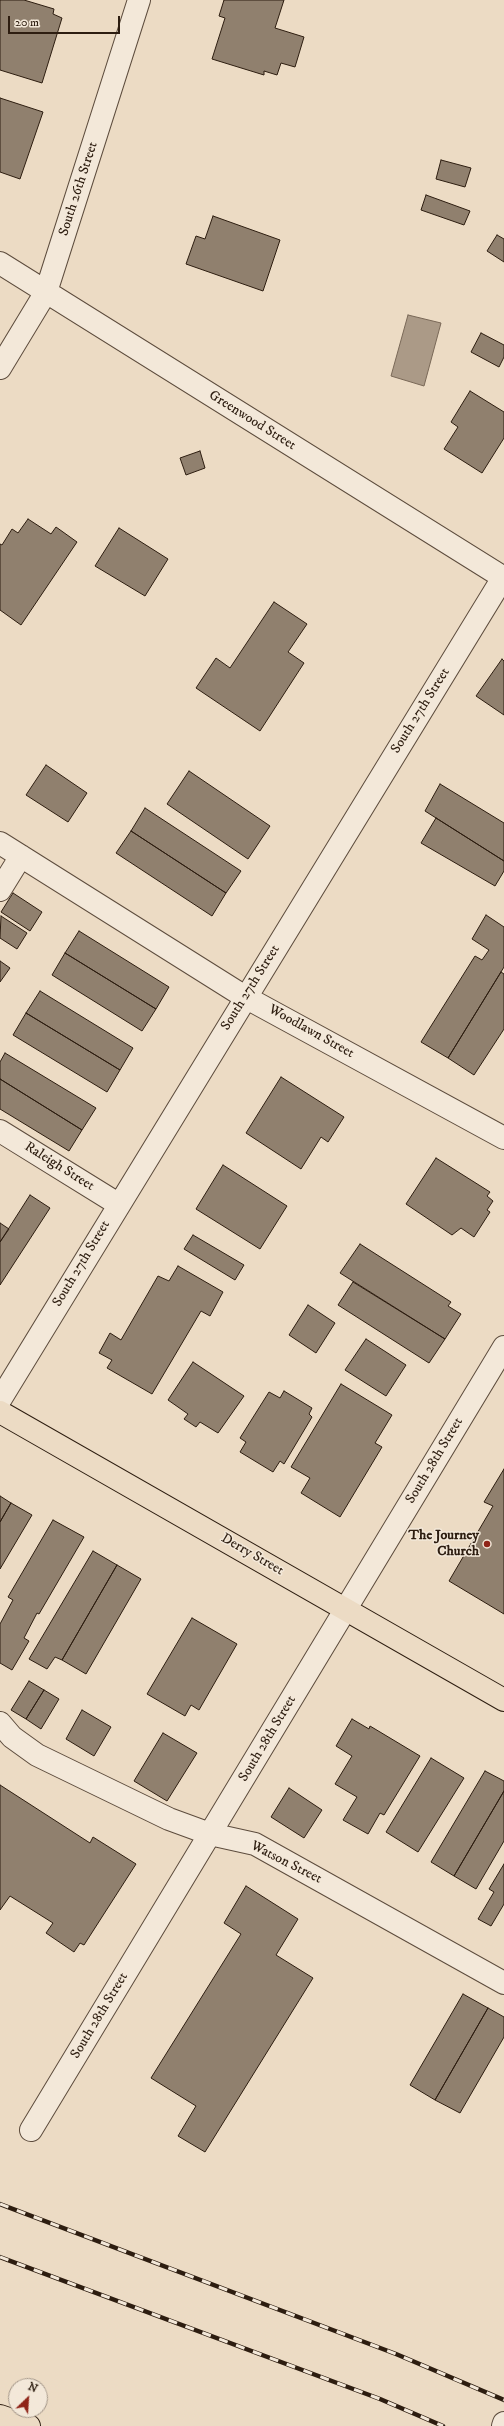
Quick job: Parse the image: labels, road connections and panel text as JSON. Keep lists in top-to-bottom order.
{
  "streets": {
    "main road": ["Derry Street"],
    "street": [
      "South 26th Street",
      "Greenwood Street",
      "South 27th Street",
      "Woodlawn Street",
      "Raleigh Street",
      "South 28th Street",
      "Watson Street"
    ]
  },
  "crossings": [
    ["South 26th Street", "Greenwood Street"],
    ["Greenwood Street", "South 27th Street"],
    ["South 27th Street", "Woodlawn Street"],
    ["South 27th Street", "Raleigh Street"],
    ["South 28th Street", "Derry Street"],
    ["South 28th Street", "Watson Street"]
  ],
  "places": ["The Journey Church"],
  "scale_bar": "20 m",
  "north": "top right"
}
